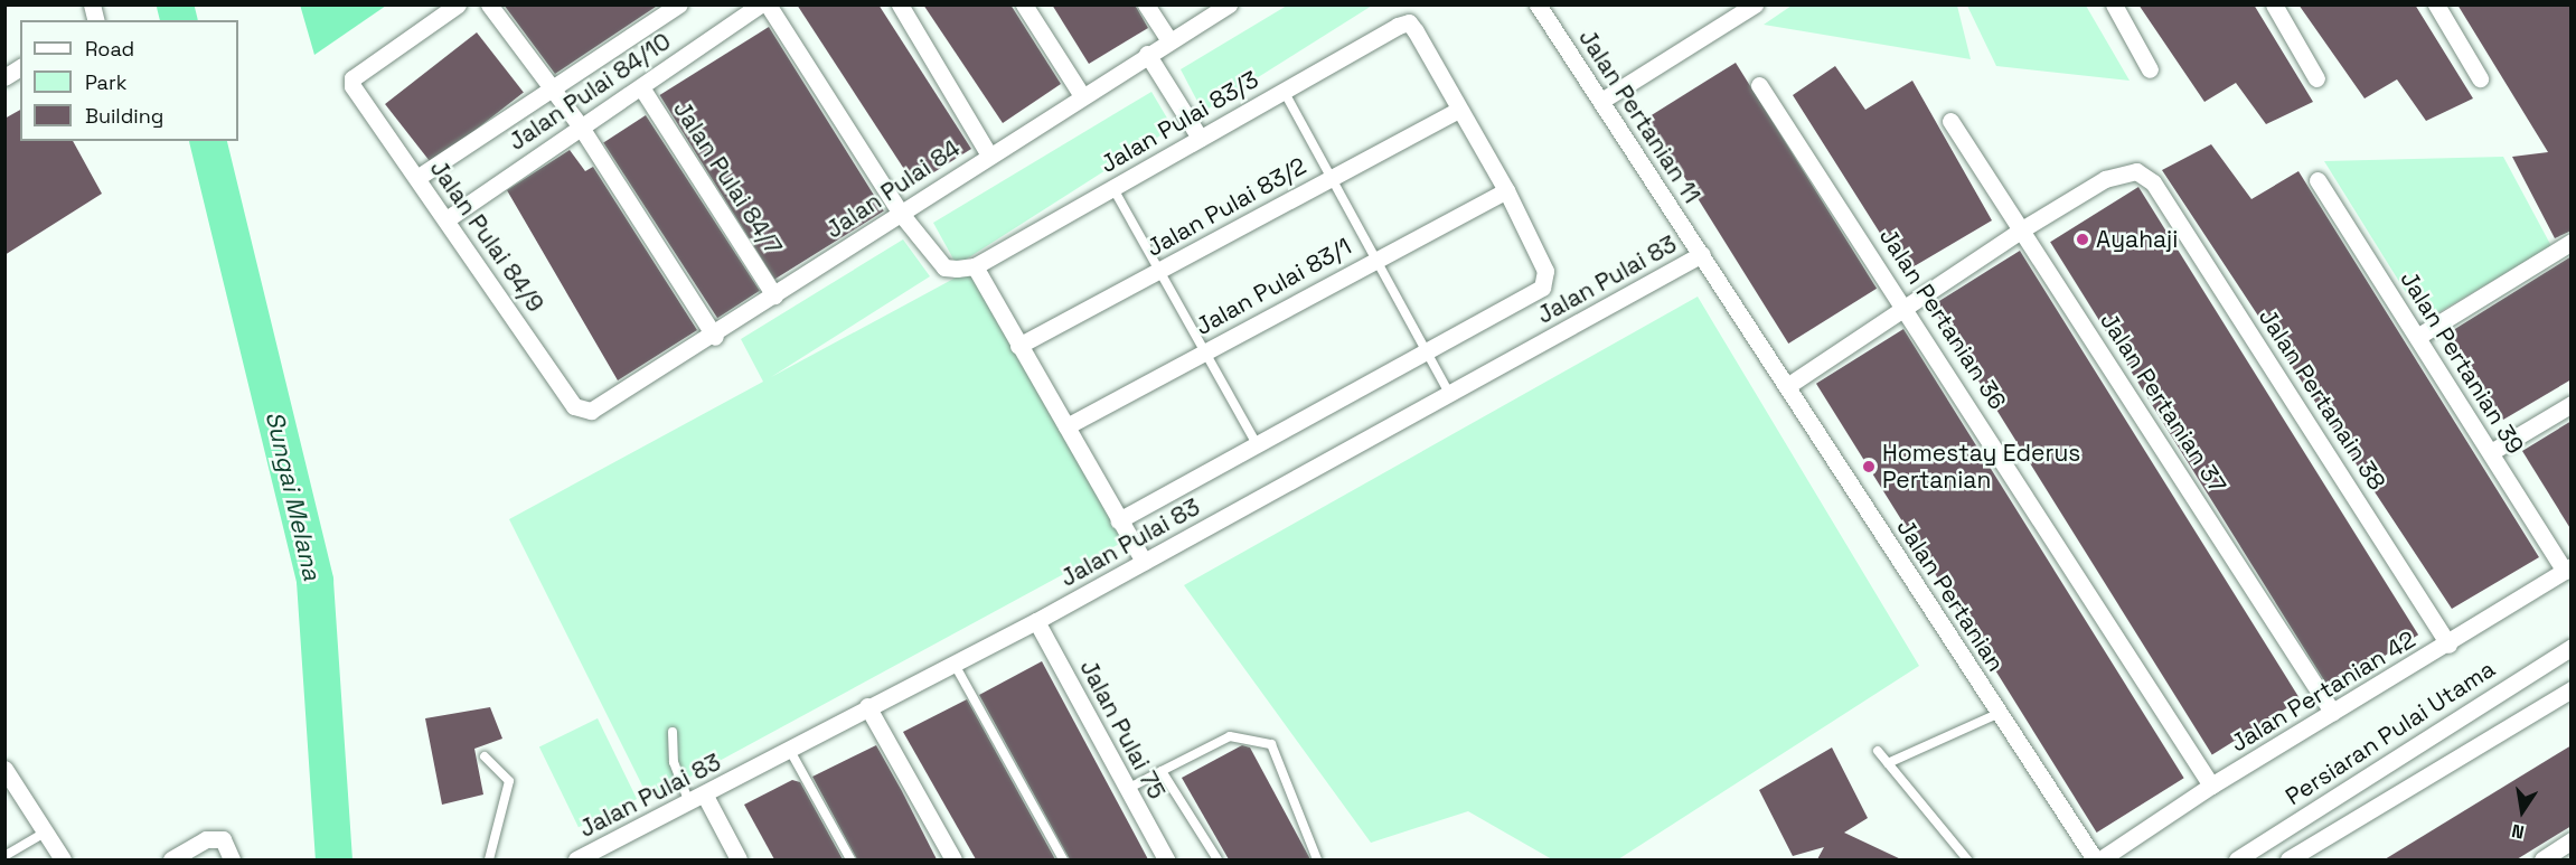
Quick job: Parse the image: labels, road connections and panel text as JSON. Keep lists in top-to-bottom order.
{
  "streets": {
    "street": [
      "Jalan Pulai 84/10",
      "Jalan Pertanian 11",
      "Jalan Pulai 83/3",
      "Jalan Pulai 84/7",
      "Jalan Pulai 84",
      "Jalan Pulai 83/2",
      "Jalan Pulai 84/9",
      "Jalan Pulai 83",
      "Jalan Pulai 83/1",
      "Jalan Pertanian 36",
      "Jalan Pertanian 39",
      "Jalan Pertanain 38",
      "Jalan Pertanian 37",
      "Jalan Pertanian",
      "Jalan Pertanian 42",
      "Jalan Pulai 75",
      "Persiaran Pulai Utama"
    ]
  },
  "crossings": [
    ["Jalan Pulai 84/10", "Jalan Pulai 84/7"],
    ["Jalan Pulai 84/10", "Jalan Pulai 84/9"],
    ["Jalan Pertanian 11", "Jalan Pulai 83"],
    ["Jalan Pertanian 11", "Jalan Pertanian"],
    ["Jalan Pulai 83/3", "Jalan Pulai 83/2"],
    ["Jalan Pulai 84/7", "Jalan Pulai 84"],
    ["Jalan Pulai 84", "Jalan Pulai 84/9"],
    ["Jalan Pulai 83", "Jalan Pertanian"],
    ["Jalan Pulai 83", "Jalan Pulai 75"],
    ["Jalan Pertanian 36", "Jalan Pertanian 42"],
    ["Jalan Pertanian 39", "Jalan Pertanian 42"],
    ["Jalan Pertanain 38", "Jalan Pertanian 37"],
    ["Jalan Pertanain 38", "Jalan Pertanian 42"],
    ["Jalan Pertanian 37", "Jalan Pertanian 42"]
  ],
  "water": ["Sungai Melana"],
  "places": ["Ayahaji", "Homestay Ederus Pertanian"],
  "legend": ["Road", "Park", "Building"],
  "north": "bottom"
}
